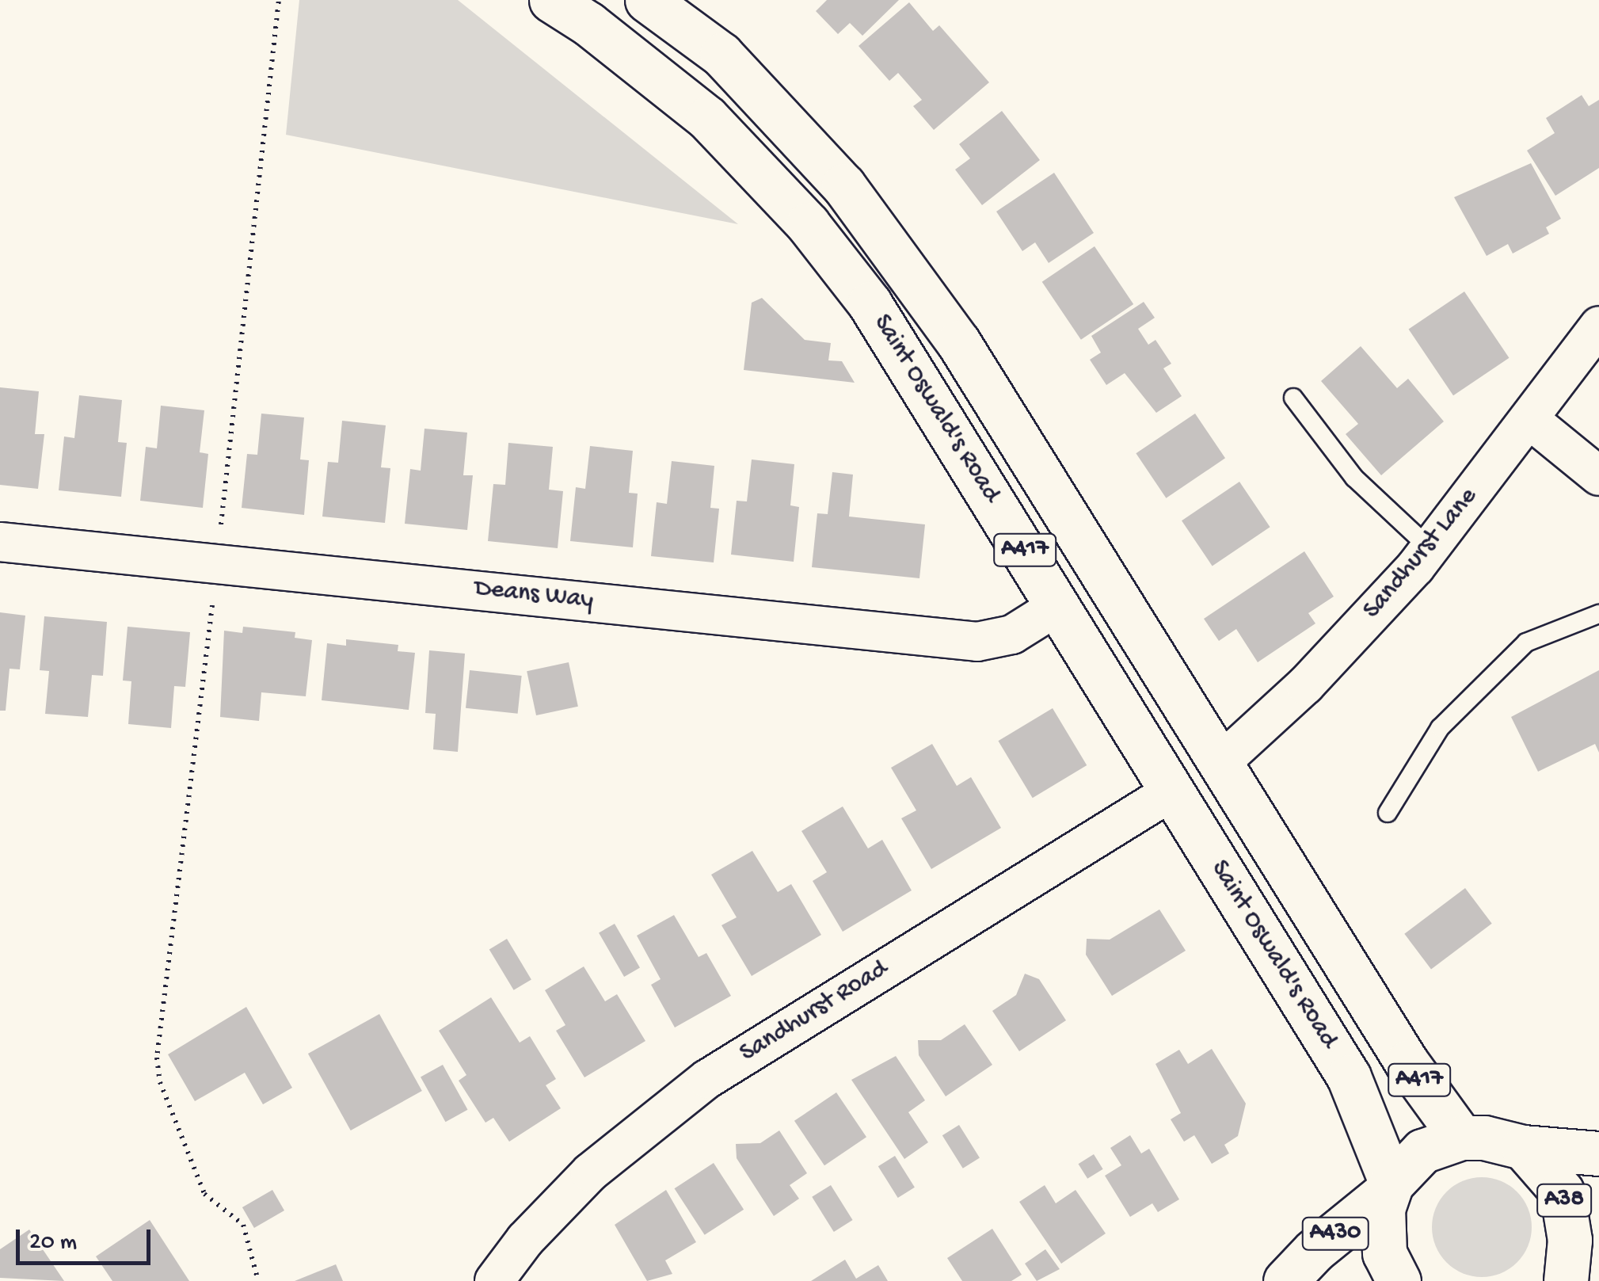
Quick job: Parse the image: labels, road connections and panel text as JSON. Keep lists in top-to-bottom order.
{
  "streets": {
    "main road": [
      "Saint Oswald's Road",
      "A417",
      "A38",
      "A430"
    ],
    "street": ["Sandhurst Lane", "Deans Way", "Sandhurst Road"]
  },
  "crossings": [
    ["Saint Oswald's Road", "Sandhurst Lane"],
    ["Saint Oswald's Road", "Deans Way"],
    ["Saint Oswald's Road", "Sandhurst Road"],
    ["Saint Oswald's Road", "A38"],
    ["Saint Oswald's Road", "A430"],
    ["A38", "A430"]
  ],
  "scale_bar": "20 m"
}
